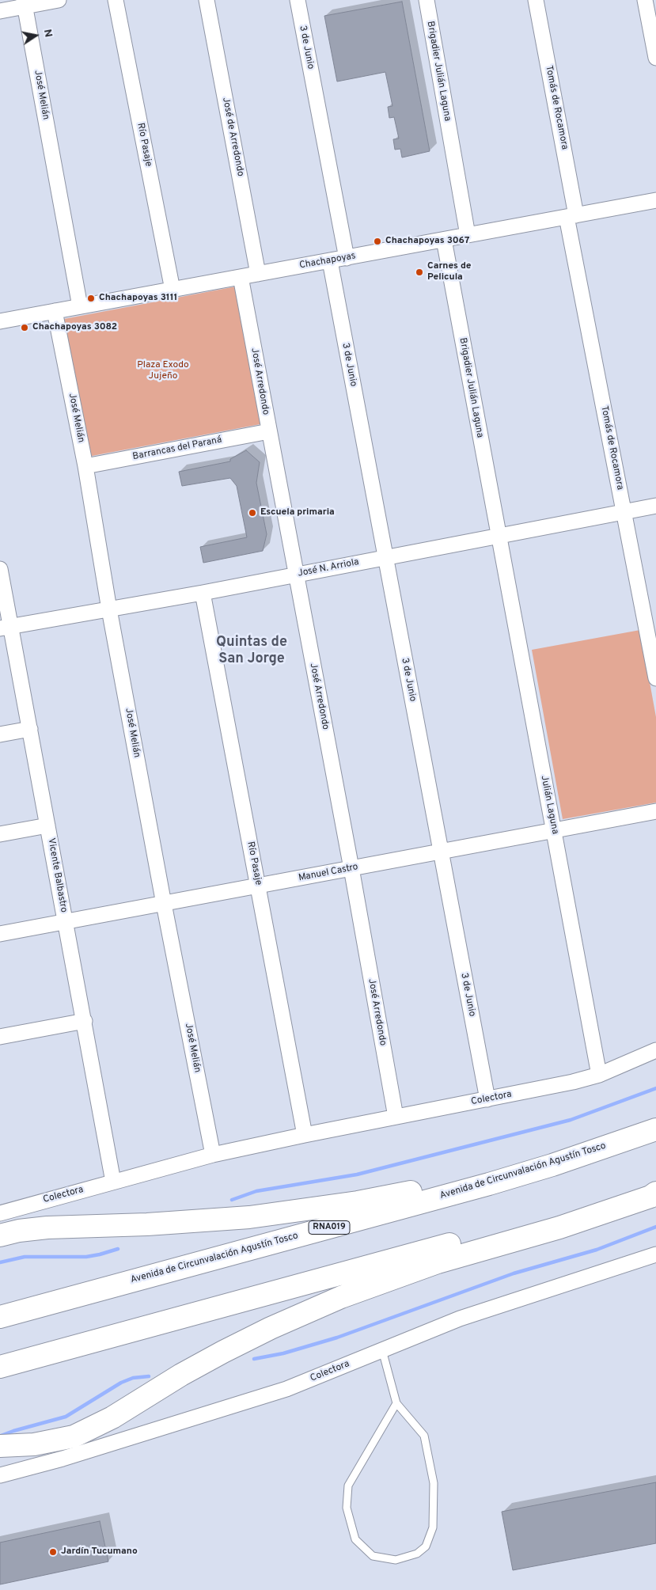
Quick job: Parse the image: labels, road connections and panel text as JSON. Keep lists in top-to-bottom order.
{
  "streets": {
    "highway": ["Avenida de Circunvalación Agustín Tosco", "RNA019"],
    "street": [
      "3 de Junio",
      "Brigadier Julián Laguna",
      "José Melián",
      "Tomás de Rocamora",
      "José de Arredondo",
      "Río Pasaje",
      "Chachapoyas",
      "José Arredondo",
      "Barrancas del Paraná",
      "José N. Arriola",
      "Julián Laguna",
      "Manuel Castro",
      "Vicente Balbastro",
      "Colectora"
    ]
  },
  "crossings": [
    ["3 de Junio", "Chachapoyas"],
    ["3 de Junio", "José N. Arriola"],
    ["3 de Junio", "Manuel Castro"],
    ["3 de Junio", "Colectora"],
    ["Brigadier Julián Laguna", "Chachapoyas"],
    ["Brigadier Julián Laguna", "José N. Arriola"],
    ["Brigadier Julián Laguna", "Julián Laguna"],
    ["José Melián", "Chachapoyas"],
    ["José Melián", "Barrancas del Paraná"],
    ["José Melián", "José N. Arriola"],
    ["José Melián", "Manuel Castro"],
    ["José Melián", "Colectora"],
    ["Tomás de Rocamora", "Chachapoyas"],
    ["Tomás de Rocamora", "José N. Arriola"],
    ["José de Arredondo", "Chachapoyas"],
    ["Río Pasaje", "Chachapoyas"],
    ["Río Pasaje", "José N. Arriola"],
    ["Río Pasaje", "Manuel Castro"],
    ["Río Pasaje", "Colectora"],
    ["Chachapoyas", "José Arredondo"],
    ["José Arredondo", "Barrancas del Paraná"],
    ["José Arredondo", "José N. Arriola"],
    ["José Arredondo", "Manuel Castro"],
    ["José Arredondo", "Colectora"],
    ["José N. Arriola", "Julián Laguna"],
    ["José N. Arriola", "Vicente Balbastro"],
    ["Julián Laguna", "Manuel Castro"],
    ["Julián Laguna", "Colectora"],
    ["Manuel Castro", "Vicente Balbastro"],
    ["Vicente Balbastro", "Colectora"]
  ],
  "districts": ["Quintas de San Jorge"],
  "parks": ["Plaza Exodo Jujeño"],
  "places": [
    "Chachapoyas 3067",
    "Carnes de Pelicula",
    "Chachapoyas 3111",
    "Chachapoyas 3082",
    "Escuela primaria",
    "Jardín Tucumano"
  ],
  "north": "right"
}
